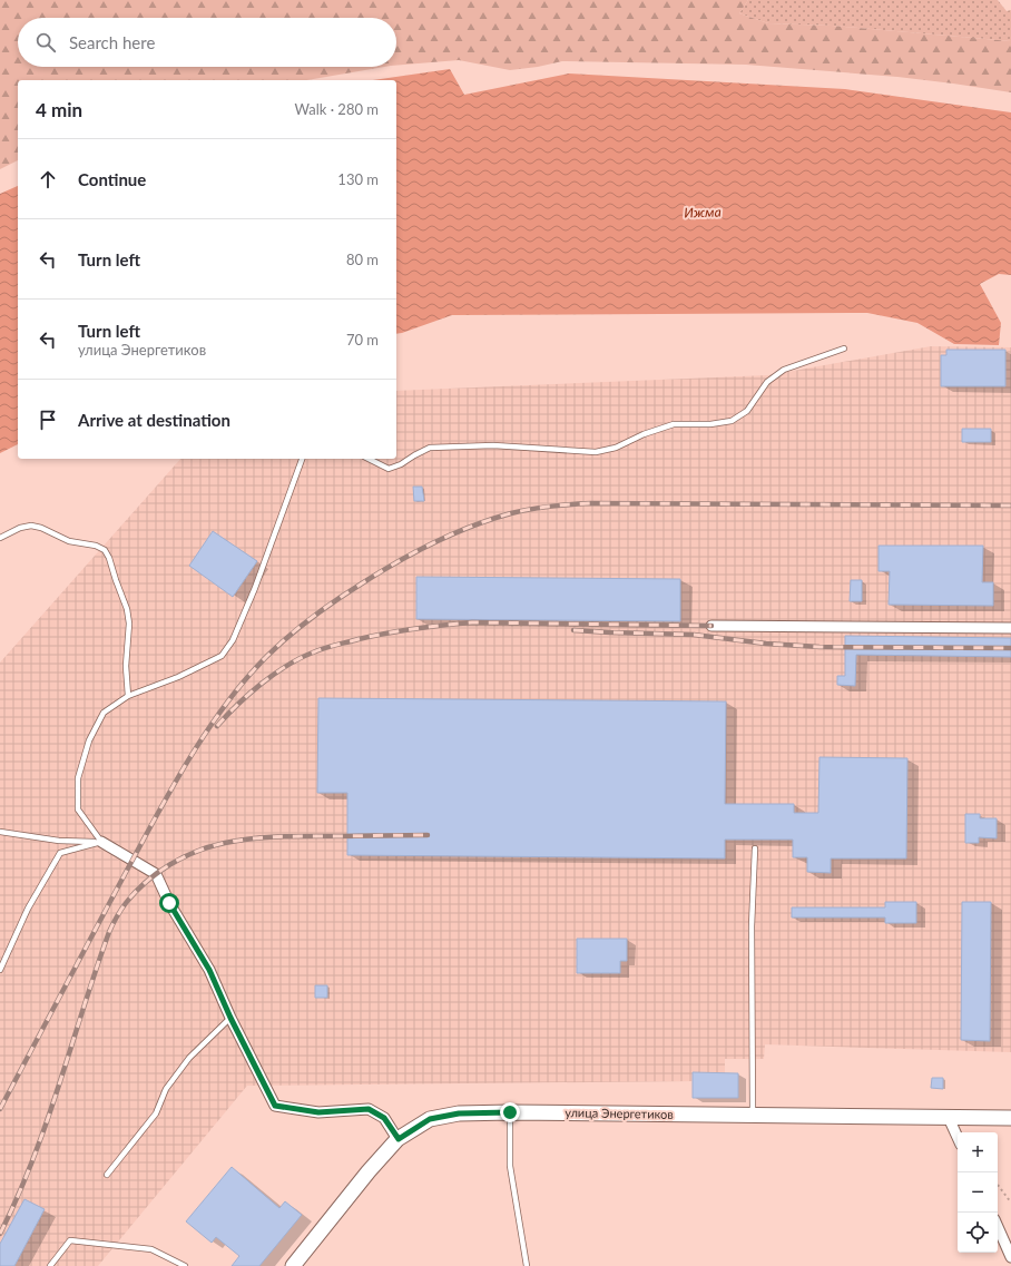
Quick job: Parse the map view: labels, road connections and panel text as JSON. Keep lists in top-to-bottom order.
{
  "streets": {
    "main road": ["улица Энергетиков"]
  },
  "water": ["Ижма"],
  "page": {
    "search": "Search here",
    "heading": ["4 min", "Walk · 280 m"],
    "list": [
      ["Continue", "130 m"],
      ["Turn left", "80 m"],
      ["Turn left", "улица Энергетиков", "70 m"],
      "Arrive at destination"
    ],
    "map_buttons": ["+", "−"]
  }
}
